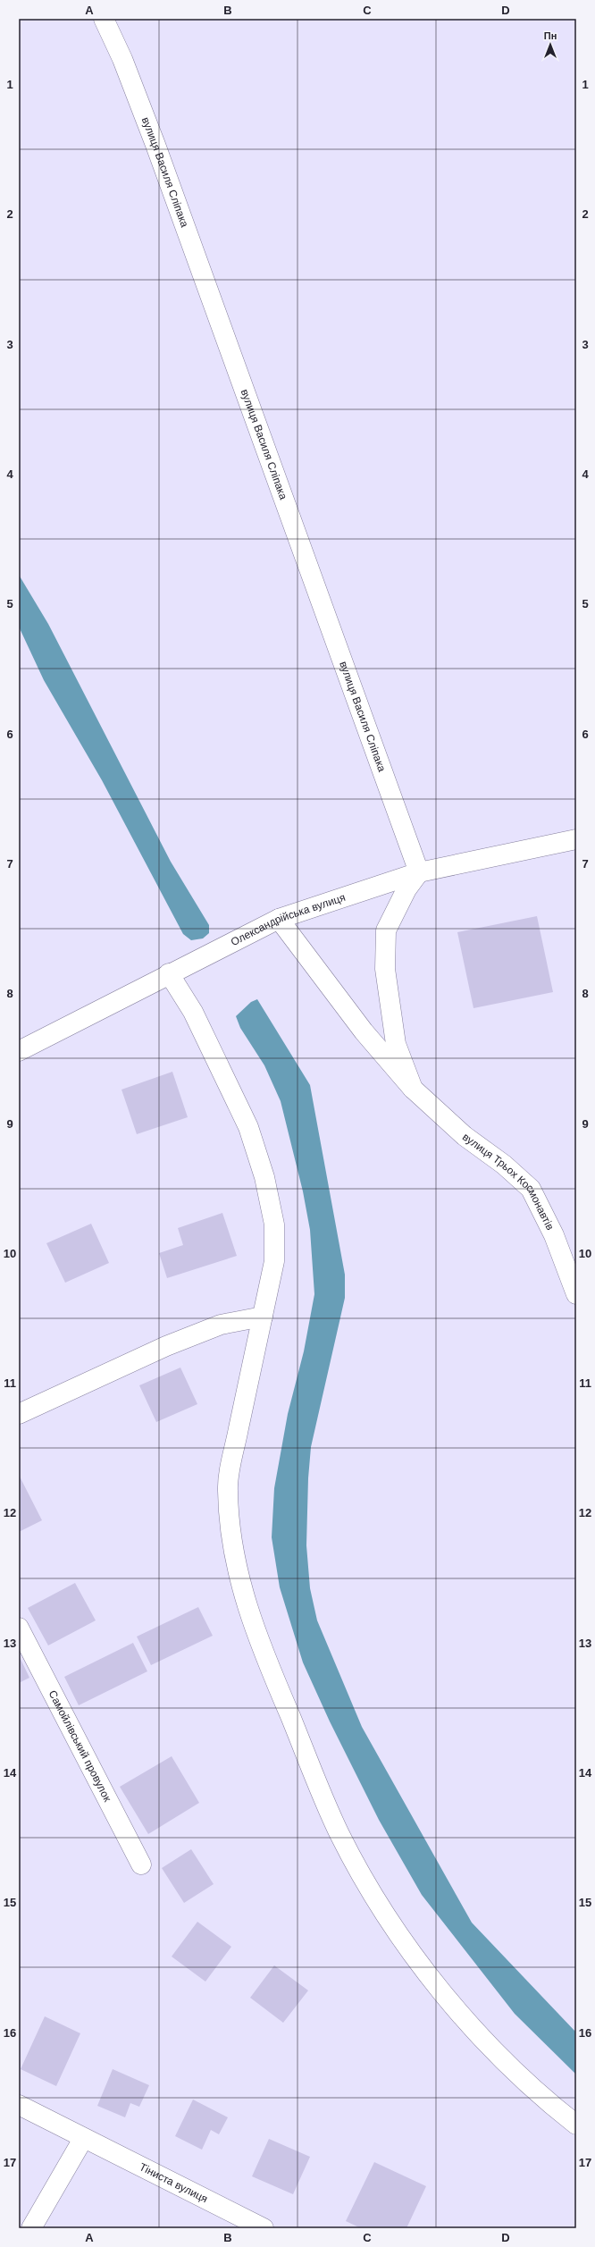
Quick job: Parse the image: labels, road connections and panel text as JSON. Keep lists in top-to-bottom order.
{
  "streets": {
    "street": [
      "вулиця Василя Сліпака",
      "Олександрійська вулиця",
      "вулиця Трьох Космонавтів",
      "Самойлівський провулок",
      "Тіниста вулиця"
    ]
  },
  "crossings": [
    ["вулиця Василя Сліпака", "Олександрійська вулиця"],
    ["вулиця Василя Сліпака", "вулиця Трьох Космонавтів"],
    ["Олександрійська вулиця", "вулиця Трьох Космонавтів"]
  ],
  "north": "top",
  "grid": {
    "columns": [
      "A",
      "B",
      "C",
      "D"
    ],
    "rows": [
      "1",
      "2",
      "3",
      "4",
      "5",
      "6",
      "7",
      "8",
      "9",
      "10",
      "11",
      "12",
      "13",
      "14",
      "15",
      "16",
      "17"
    ]
  }
}
